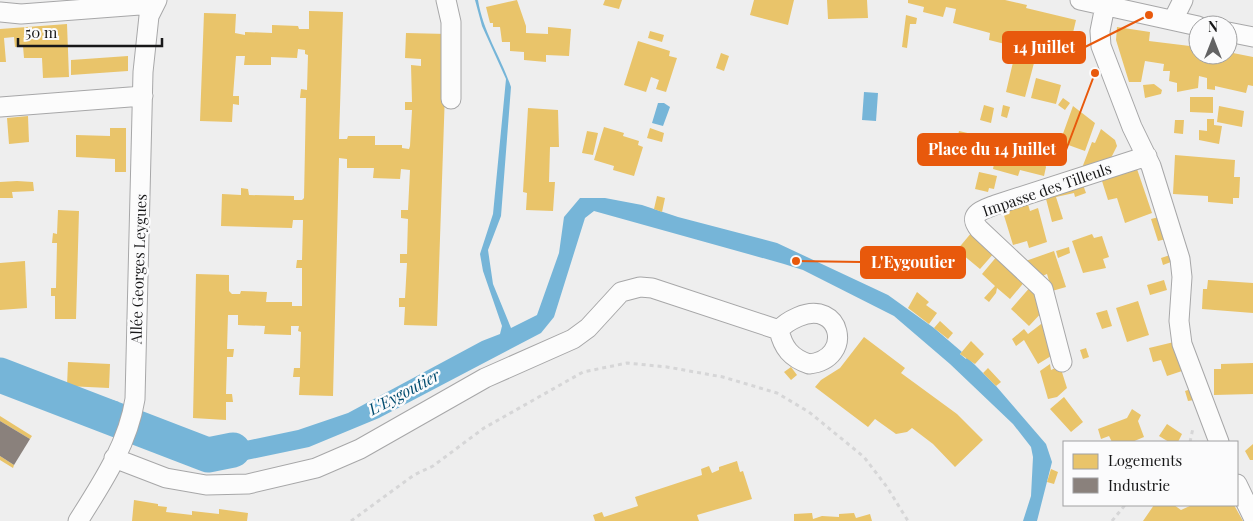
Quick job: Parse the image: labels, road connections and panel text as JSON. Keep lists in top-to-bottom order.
{
  "streets": {
    "street": ["Impasse des Tilleuls", "Allée Georges Leygues"]
  },
  "water": ["L'Eygoutier"],
  "places": ["14 Juillet", "Place du 14 Juillet", "L'Eygoutier"],
  "legend": ["Logements", "Industrie"],
  "scale_bar": "50 m",
  "north": "top"
}
